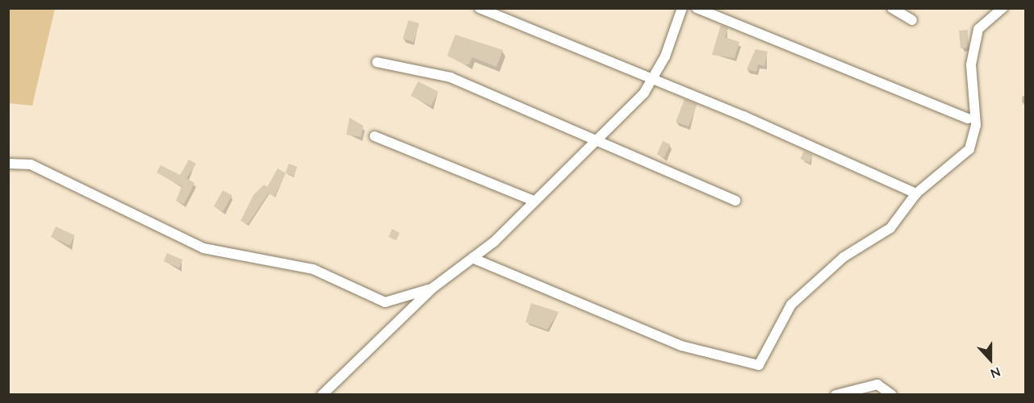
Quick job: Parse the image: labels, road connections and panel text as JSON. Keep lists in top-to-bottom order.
{
  "north": "bottom"
}
